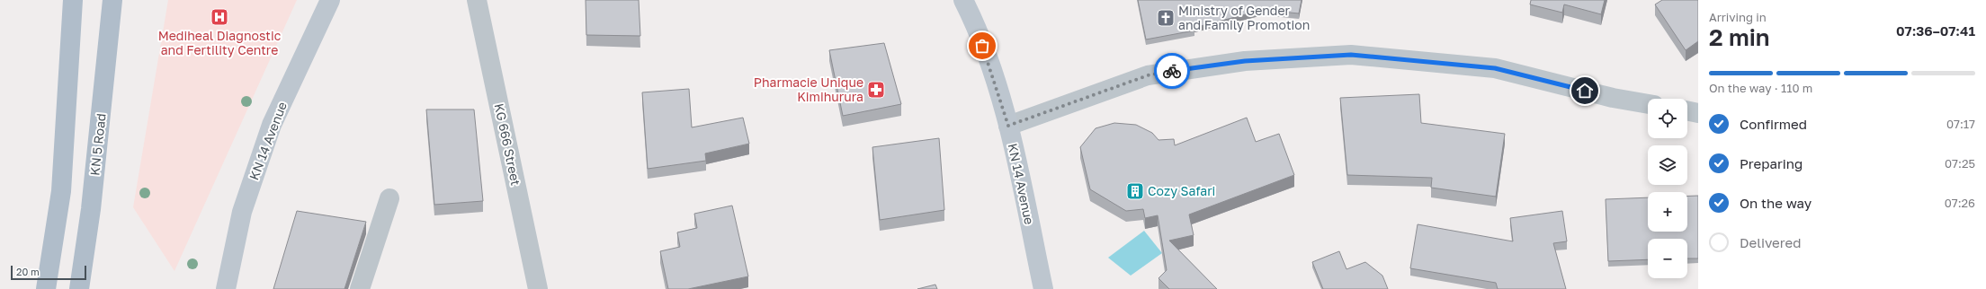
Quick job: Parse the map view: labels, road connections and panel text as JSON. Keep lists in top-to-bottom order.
{
  "streets": {
    "main road": ["KN 14 Avenue", "KN 5 Road"],
    "street": ["KG 666 Street"]
  },
  "places": {
    "hospital": ["Mediheal Diagnostic and Fertility Centre"],
    "church": ["Ministry of Gender and Family Promotion"],
    "pharmacy": ["Pharmacie Unique Kimihurura"],
    "building": ["Cozy Safari"]
  },
  "scale_bar": "20 m",
  "page": {
    "heading": ["2 min", "Arriving in", "07:36–07:41"],
    "bar": "On the way · 110 m",
    "map_buttons": ["+", "−"],
    "list": [
      ["Confirmed", "07:17"],
      ["Preparing", "07:25"],
      ["On the way", "07:26"],
      "Delivered"
    ],
    "scale": "20 m"
  }
}
